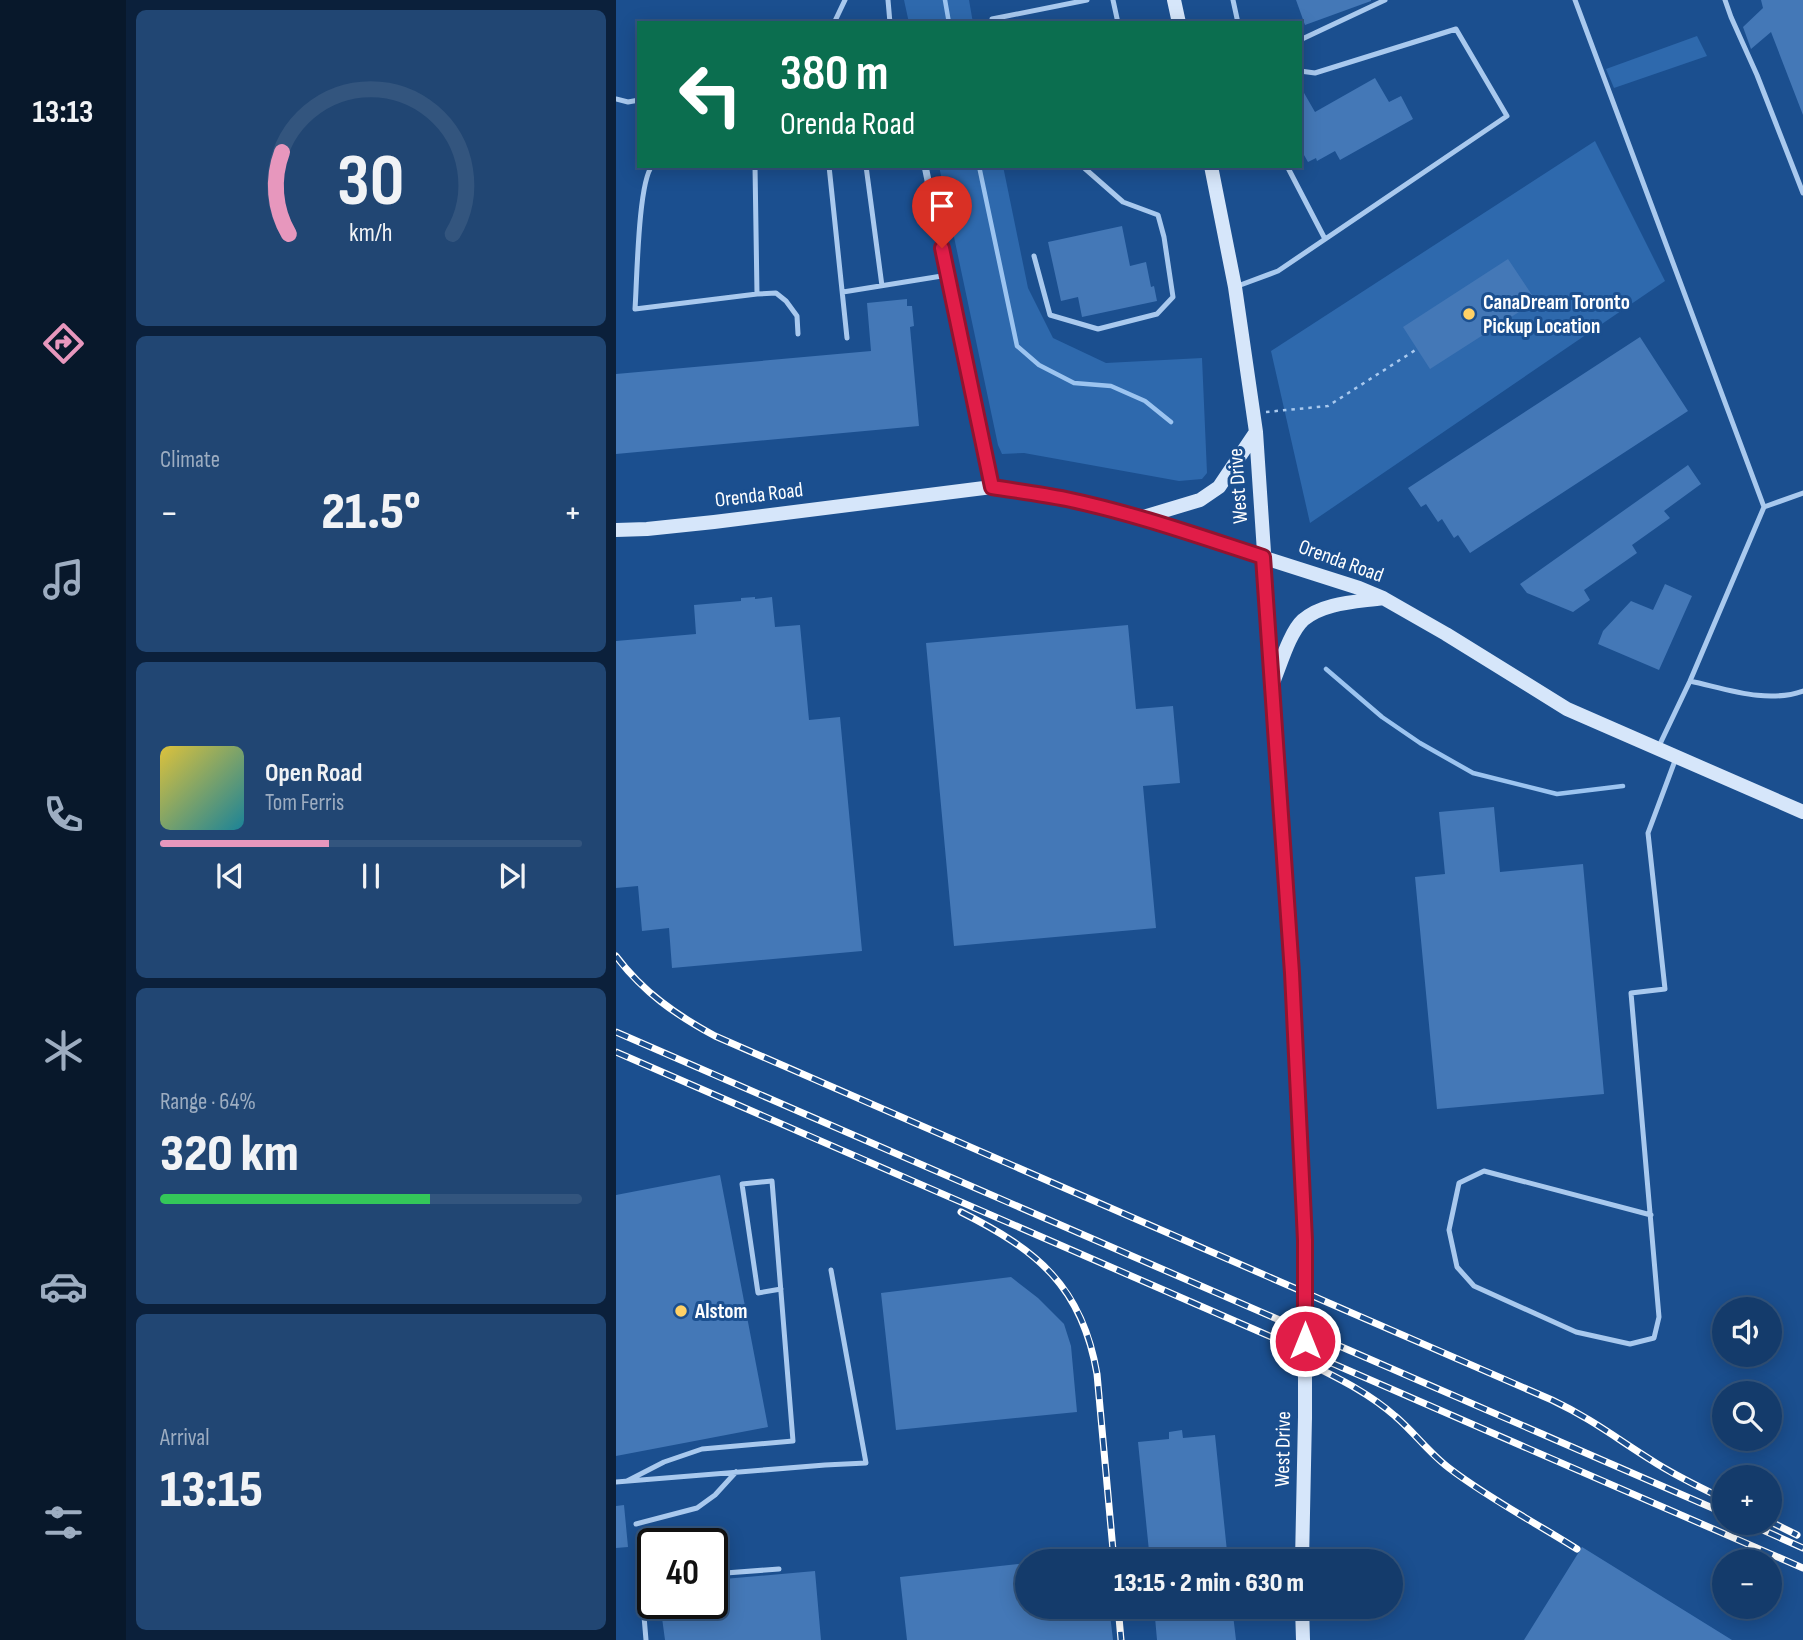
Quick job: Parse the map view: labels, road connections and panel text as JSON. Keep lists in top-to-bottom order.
{
  "streets": {
    "street": ["West Drive", "Orenda Road"]
  },
  "crossings": [
    ["West Drive", "Orenda Road"]
  ],
  "places": ["CanaDream Toronto Pickup Location", "Alstom"],
  "page": {
    "tabs": "13:13",
    "turn": ["380 m", "Orenda Road"],
    "tile": [
      "Climate",
      ["Range · 64%", "320 km"],
      ["Arrival", "13:15"]
    ],
    "heat": ["−", "21.5°", "+"],
    "song": ["Open Road", "Tom Ferris"],
    "map_buttons": ["+", "−"],
    "limit": "40",
    "trip": "13:15 · 2 min · 630 m",
    "gauge": ["30", "km/h"]
  }
}
